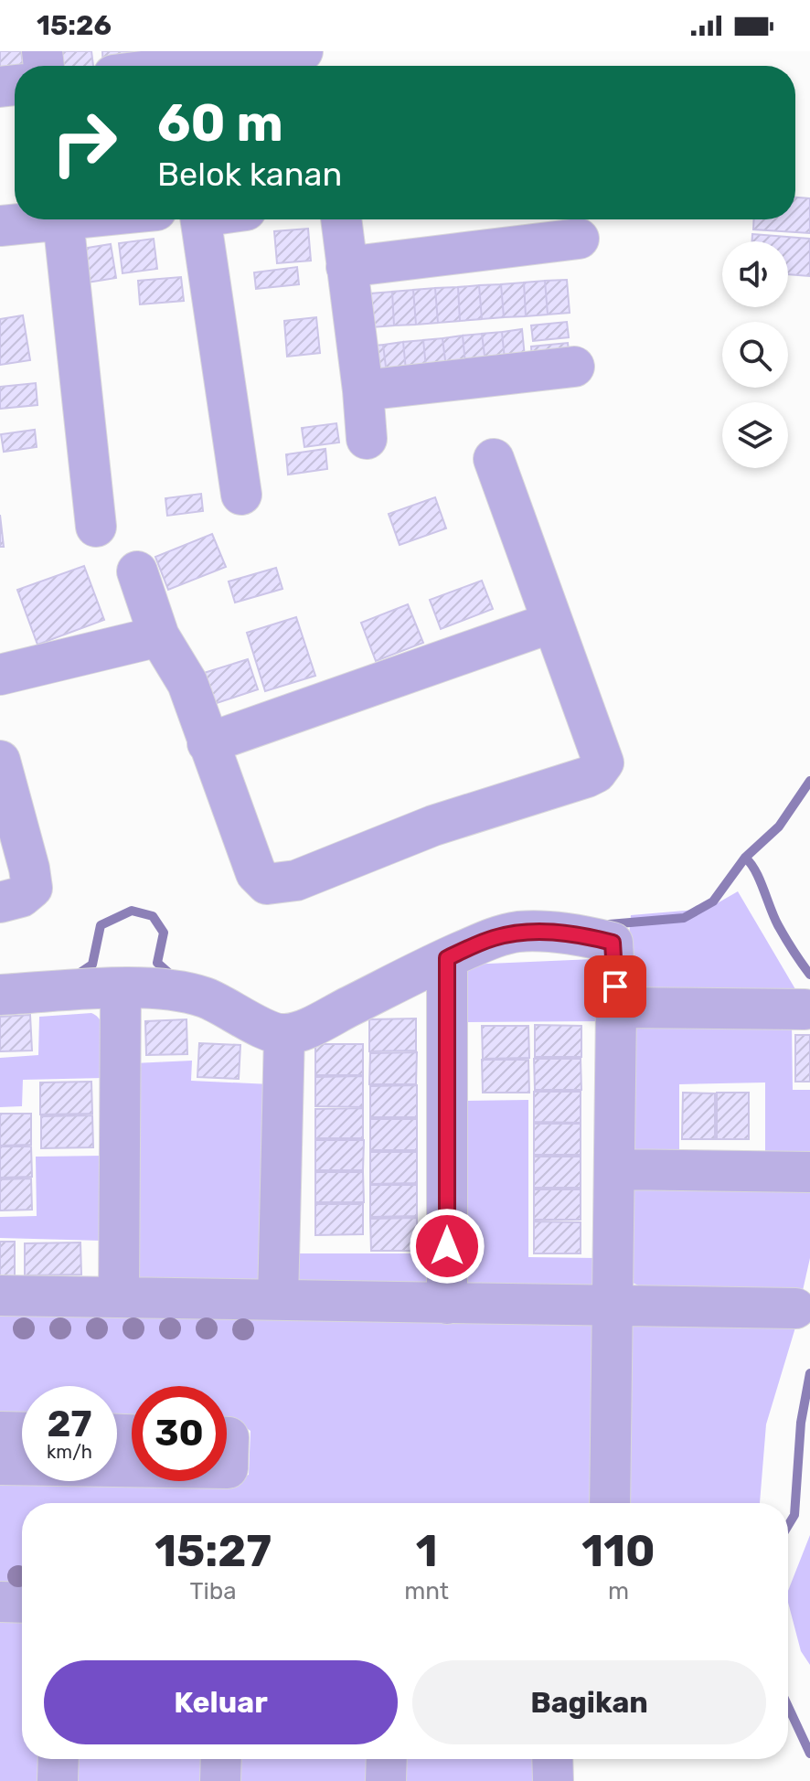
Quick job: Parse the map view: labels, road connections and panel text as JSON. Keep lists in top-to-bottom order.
{
  "page": {
    "status": "15:26",
    "turn": ["60 m", "Belok kanan"],
    "speed": "27 km/h",
    "limit": "30",
    "eta": [
      "15:27",
      "Tiba",
      "1",
      "mnt",
      "110",
      "m"
    ],
    "buttons": ["Keluar", "Bagikan"]
  }
}
